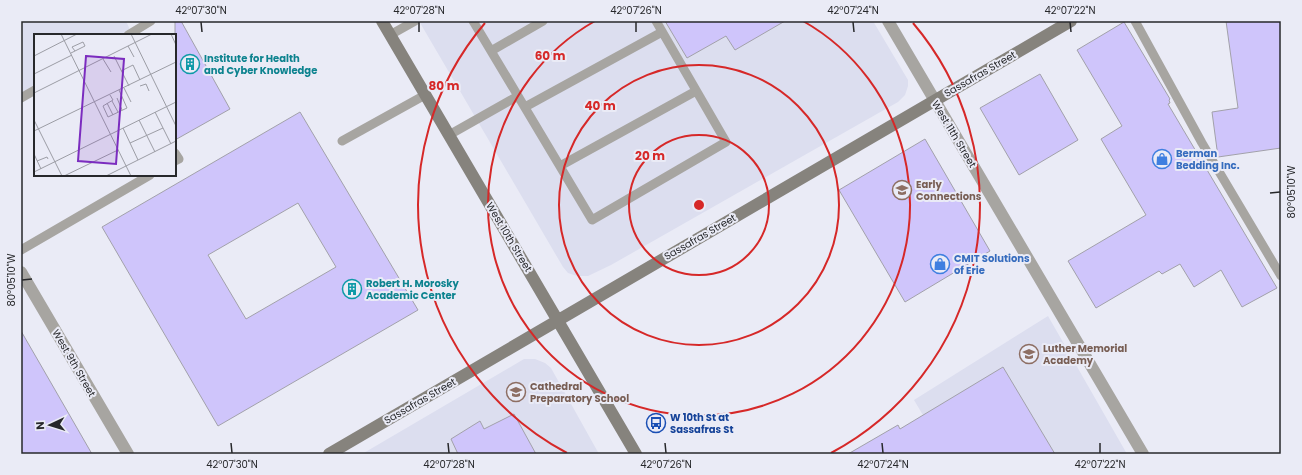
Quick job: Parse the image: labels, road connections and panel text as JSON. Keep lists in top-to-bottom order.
{
  "streets": {
    "street": [
      "Sassafras Street",
      "West 11th Street",
      "West 10th Street",
      "West 9th Street"
    ]
  },
  "crossings": [
    ["Sassafras Street", "West 11th Street"],
    ["Sassafras Street", "West 10th Street"]
  ],
  "places": {
    "building": ["Institute for Health and Cyber Knowledge", "Robert H. Morosky Academic Center"],
    "shop": ["Berman Bedding Inc.", "CMIT Solutions of Erie"],
    "school or university": ["Early Connections", "Luther Memorial Academy", "Cathedral Preparatory School"],
    "bus stop": ["W 10th St at Sassafras St"]
  },
  "north": "left",
  "coordinates": [
    "42°07'30\"N",
    "42°07'28\"N",
    "42°07'26\"N",
    "42°07'24\"N",
    "42°07'22\"N",
    "80°05'10\"W"
  ],
  "rings": [
    "60 m",
    "80 m",
    "40 m",
    "20 m"
  ]
}
